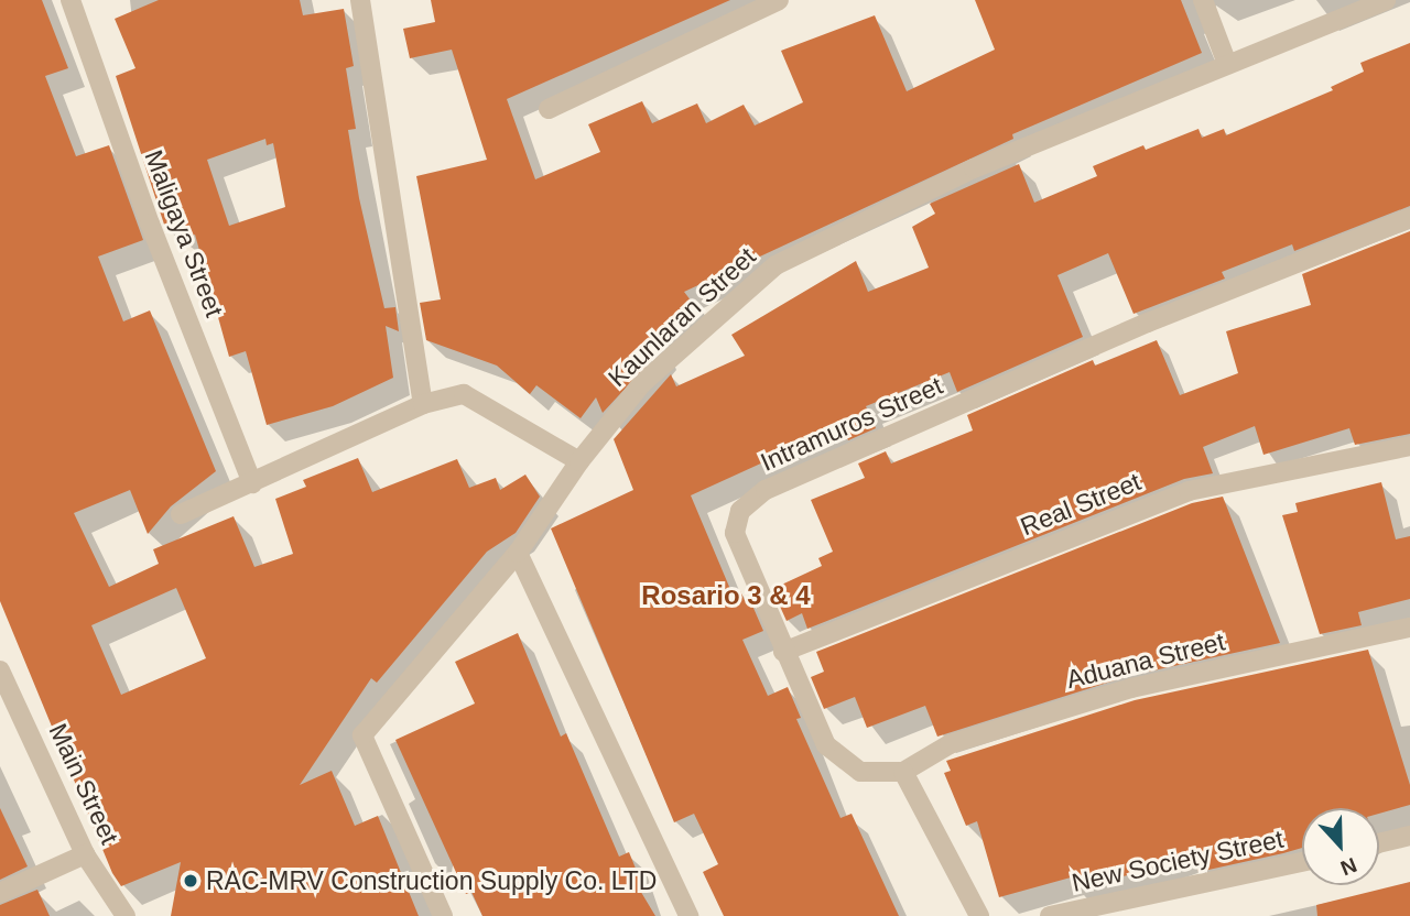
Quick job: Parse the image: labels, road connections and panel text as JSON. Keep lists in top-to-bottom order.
{
  "streets": {
    "street": [
      "Maligaya Street",
      "Kaunlaran Street",
      "Intramuros Street",
      "Real Street",
      "Aduana Street",
      "Main Street",
      "New Society Street"
    ]
  },
  "crossings": [
    ["Intramuros Street", "Real Street"],
    ["Intramuros Street", "Aduana Street"]
  ],
  "districts": ["Rosario 3 & 4"],
  "places": ["RAC-MRV Construction Supply Co. LTD"],
  "north": "bottom"
}
